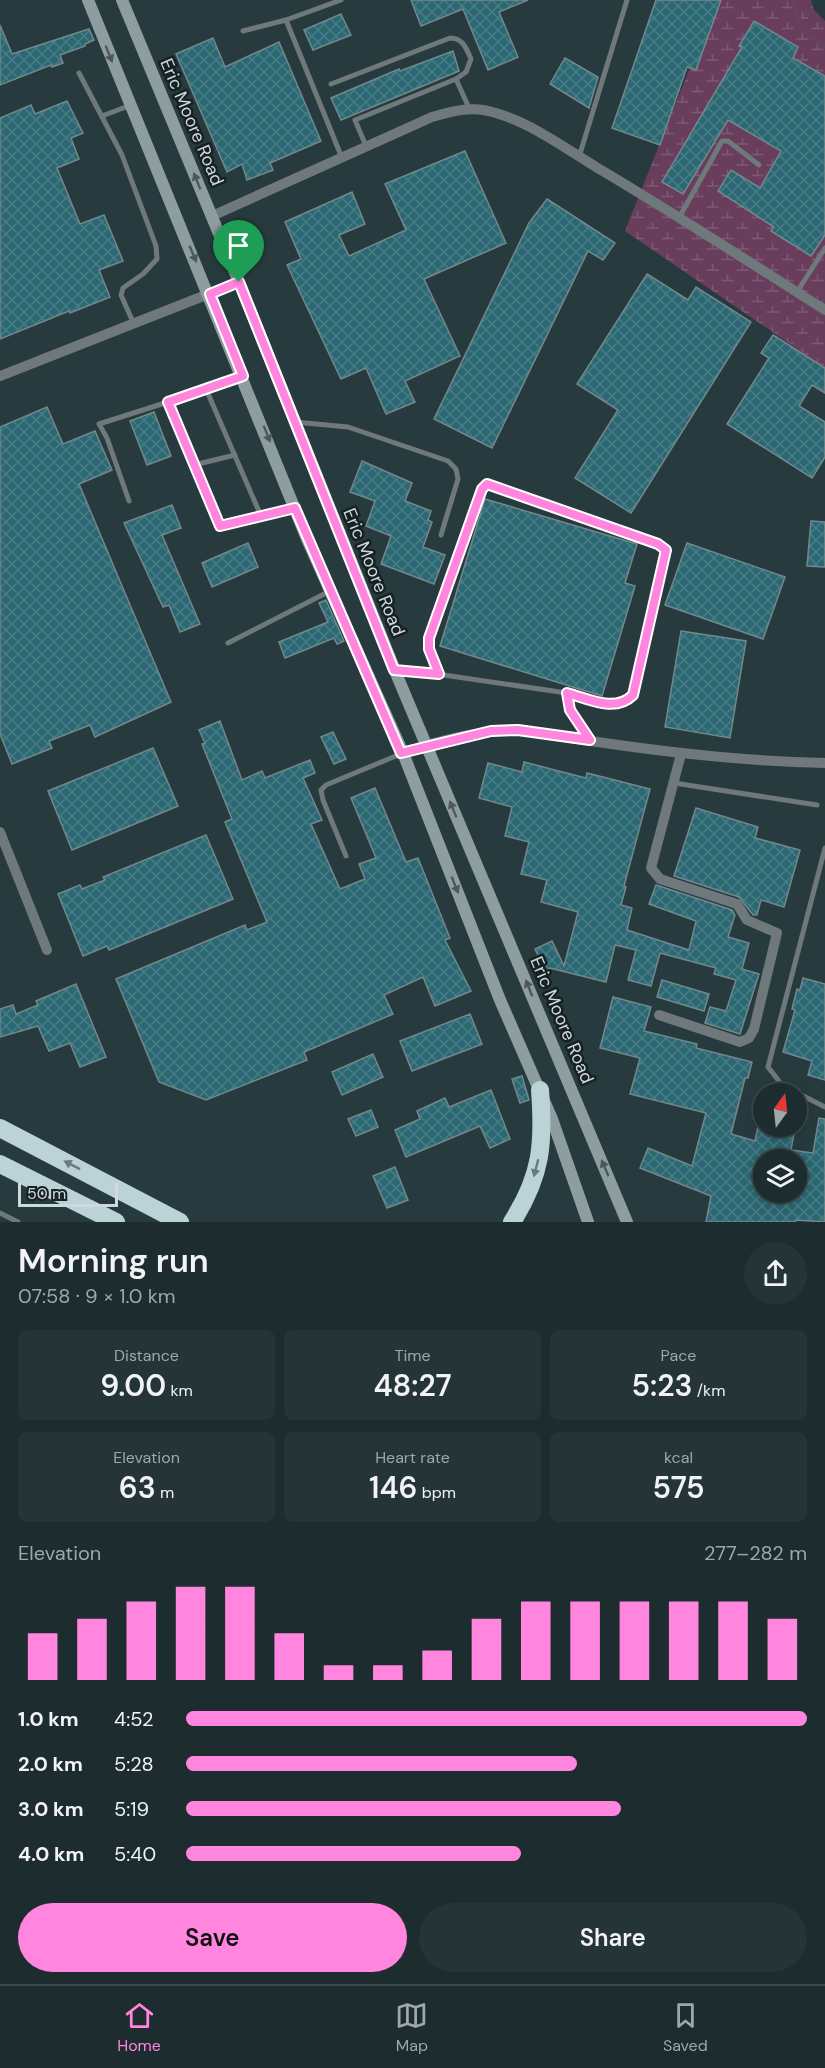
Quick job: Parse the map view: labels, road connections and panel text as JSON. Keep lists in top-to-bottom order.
{
  "streets": {
    "street": ["Eric Moore Road"]
  },
  "scale_bar": "50 m",
  "north": "top",
  "page": {
    "scale": "50 m",
    "heading": ["Morning run", "07:58 · 9 × 1.0 km"],
    "stats": [
      ["Distance", "9.00 km"],
      ["Time", "48:27"],
      ["Pace", "5:23 /km"],
      ["Elevation", "63 m"],
      ["Heart rate", "146 bpm"],
      ["kcal", "575"]
    ],
    "chart": ["Elevation", "277–282 m"],
    "list": [
      {
        "name": "1.0 km",
        "note": "4:52"
      },
      {
        "name": "2.0 km",
        "note": "5:28"
      },
      {
        "name": "3.0 km",
        "note": "5:19"
      },
      {
        "name": "4.0 km",
        "note": "5:40"
      }
    ],
    "buttons": ["Save", "Share"],
    "tabs": ["Home", "Map", "Saved"]
  }
}
